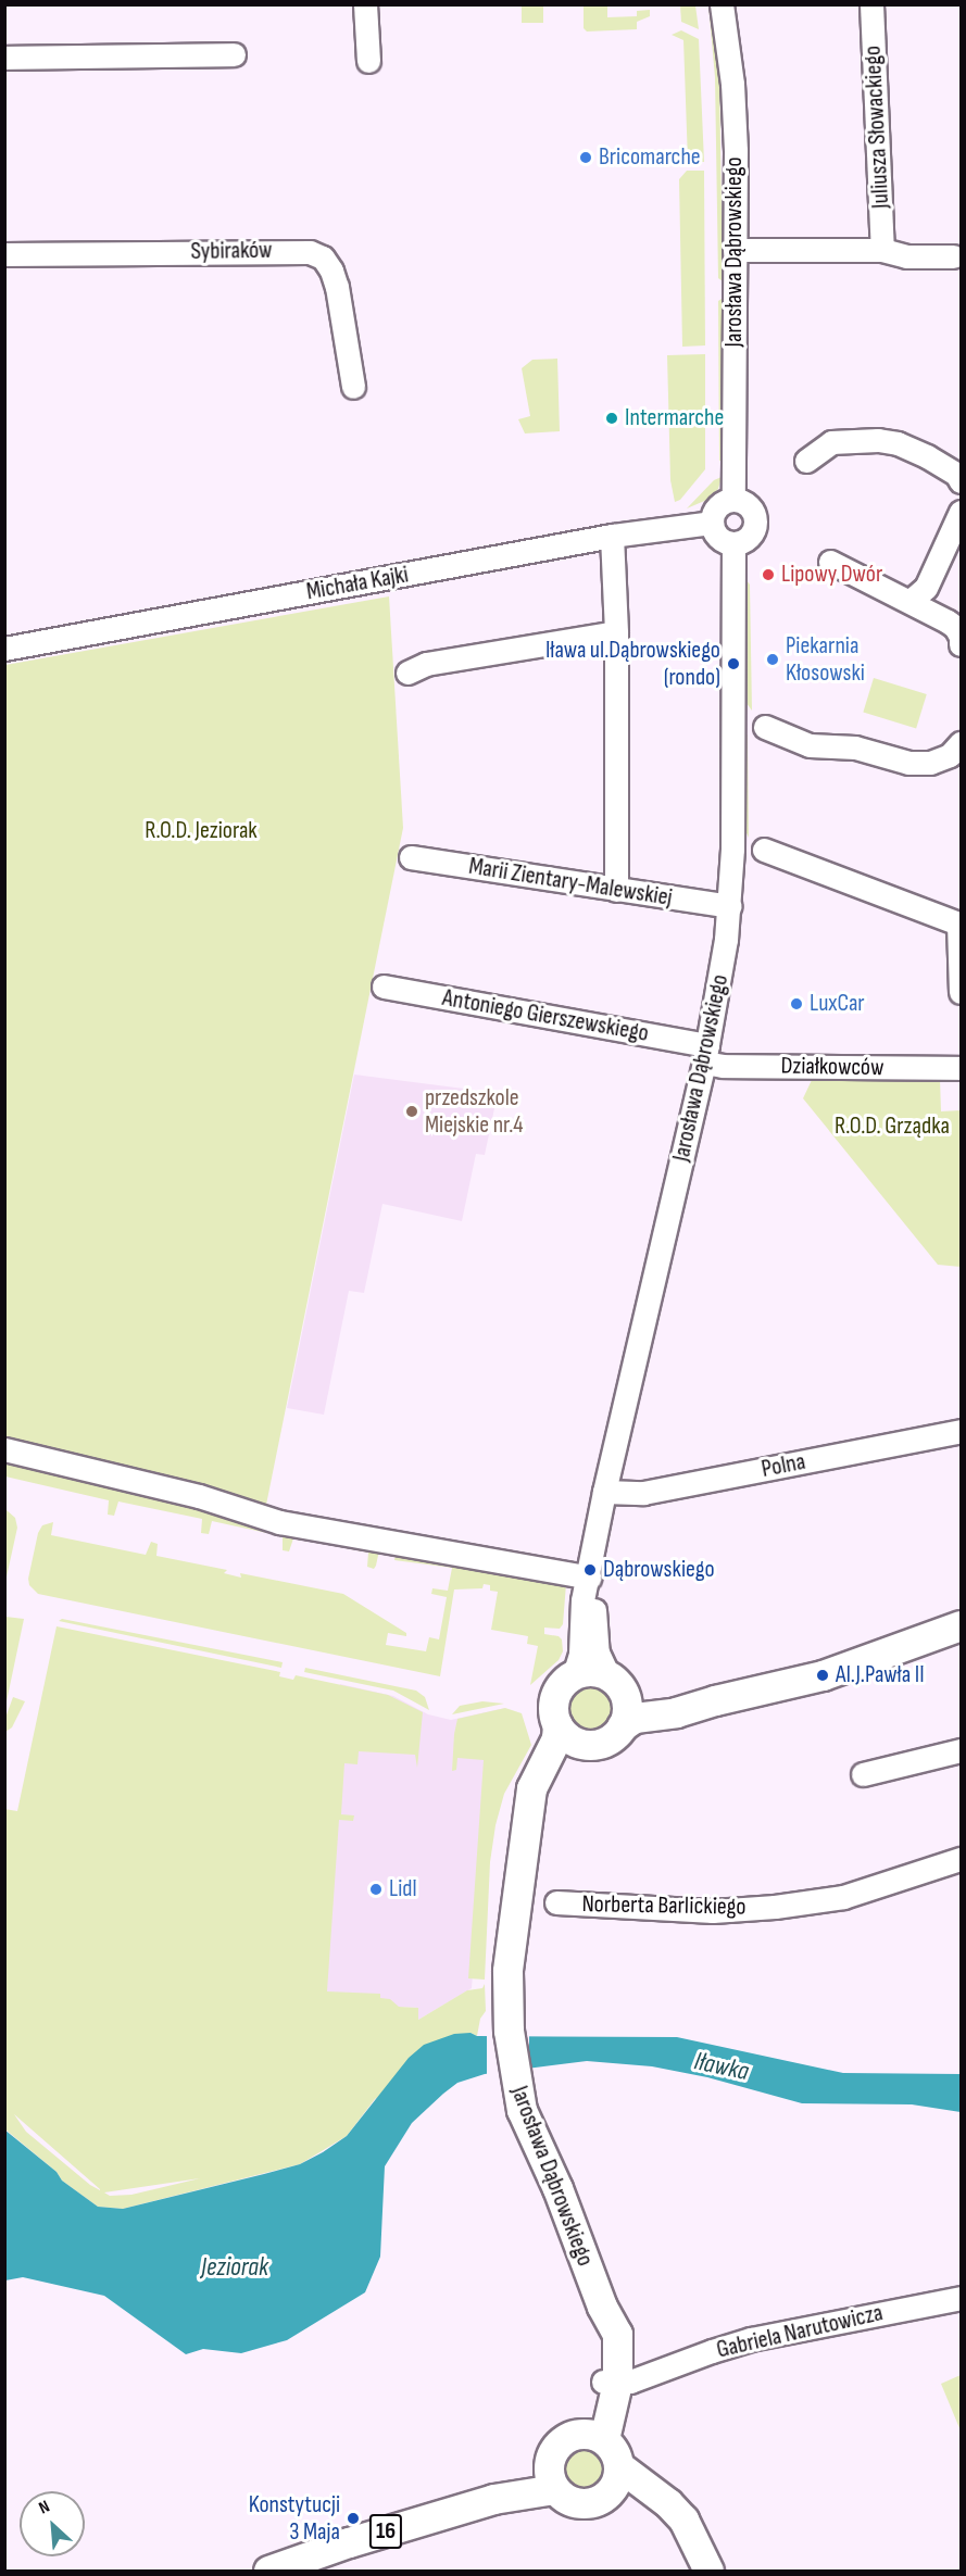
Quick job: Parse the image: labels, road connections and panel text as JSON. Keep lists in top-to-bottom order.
{
  "streets": {
    "main road": ["Jarosława Dąbrowskiego", "16"],
    "street": [
      "Juliusza Słowackiego",
      "Sybiraków",
      "Michała Kajki",
      "Marii Zientary-Malewskiej",
      "Antoniego Gierszewskiego",
      "Działkowców",
      "Polna",
      "Norberta Barlickiego",
      "Gabriela Narutowicza"
    ]
  },
  "crossings": [
    ["Jarosława Dąbrowskiego", "Michała Kajki"],
    ["Jarosława Dąbrowskiego", "Marii Zientary-Malewskiej"],
    ["Jarosława Dąbrowskiego", "Antoniego Gierszewskiego"],
    ["Jarosława Dąbrowskiego", "Działkowców"],
    ["Jarosława Dąbrowskiego", "Polna"],
    ["Jarosława Dąbrowskiego", "Gabriela Narutowicza"],
    ["Jarosława Dąbrowskiego", "16"],
    ["Antoniego Gierszewskiego", "Działkowców"]
  ],
  "water": ["Iławka", "Jeziorak"],
  "parks": ["R.O.D. Jeziorak", "R.O.D. Grządka"],
  "places": [
    "Bricomarche",
    "Intermarche",
    "Lipowy Dwór",
    "Piekarnia Kłosowski",
    "Iława ul.Dąbrowskiego (rondo)",
    "LuxCar",
    "przedszkole Miejskie nr.4",
    "Dąbrowskiego",
    "Al.J.Pawła II",
    "Lidl",
    "Konstytucji 3 Maja"
  ],
  "north": "top left"
}
